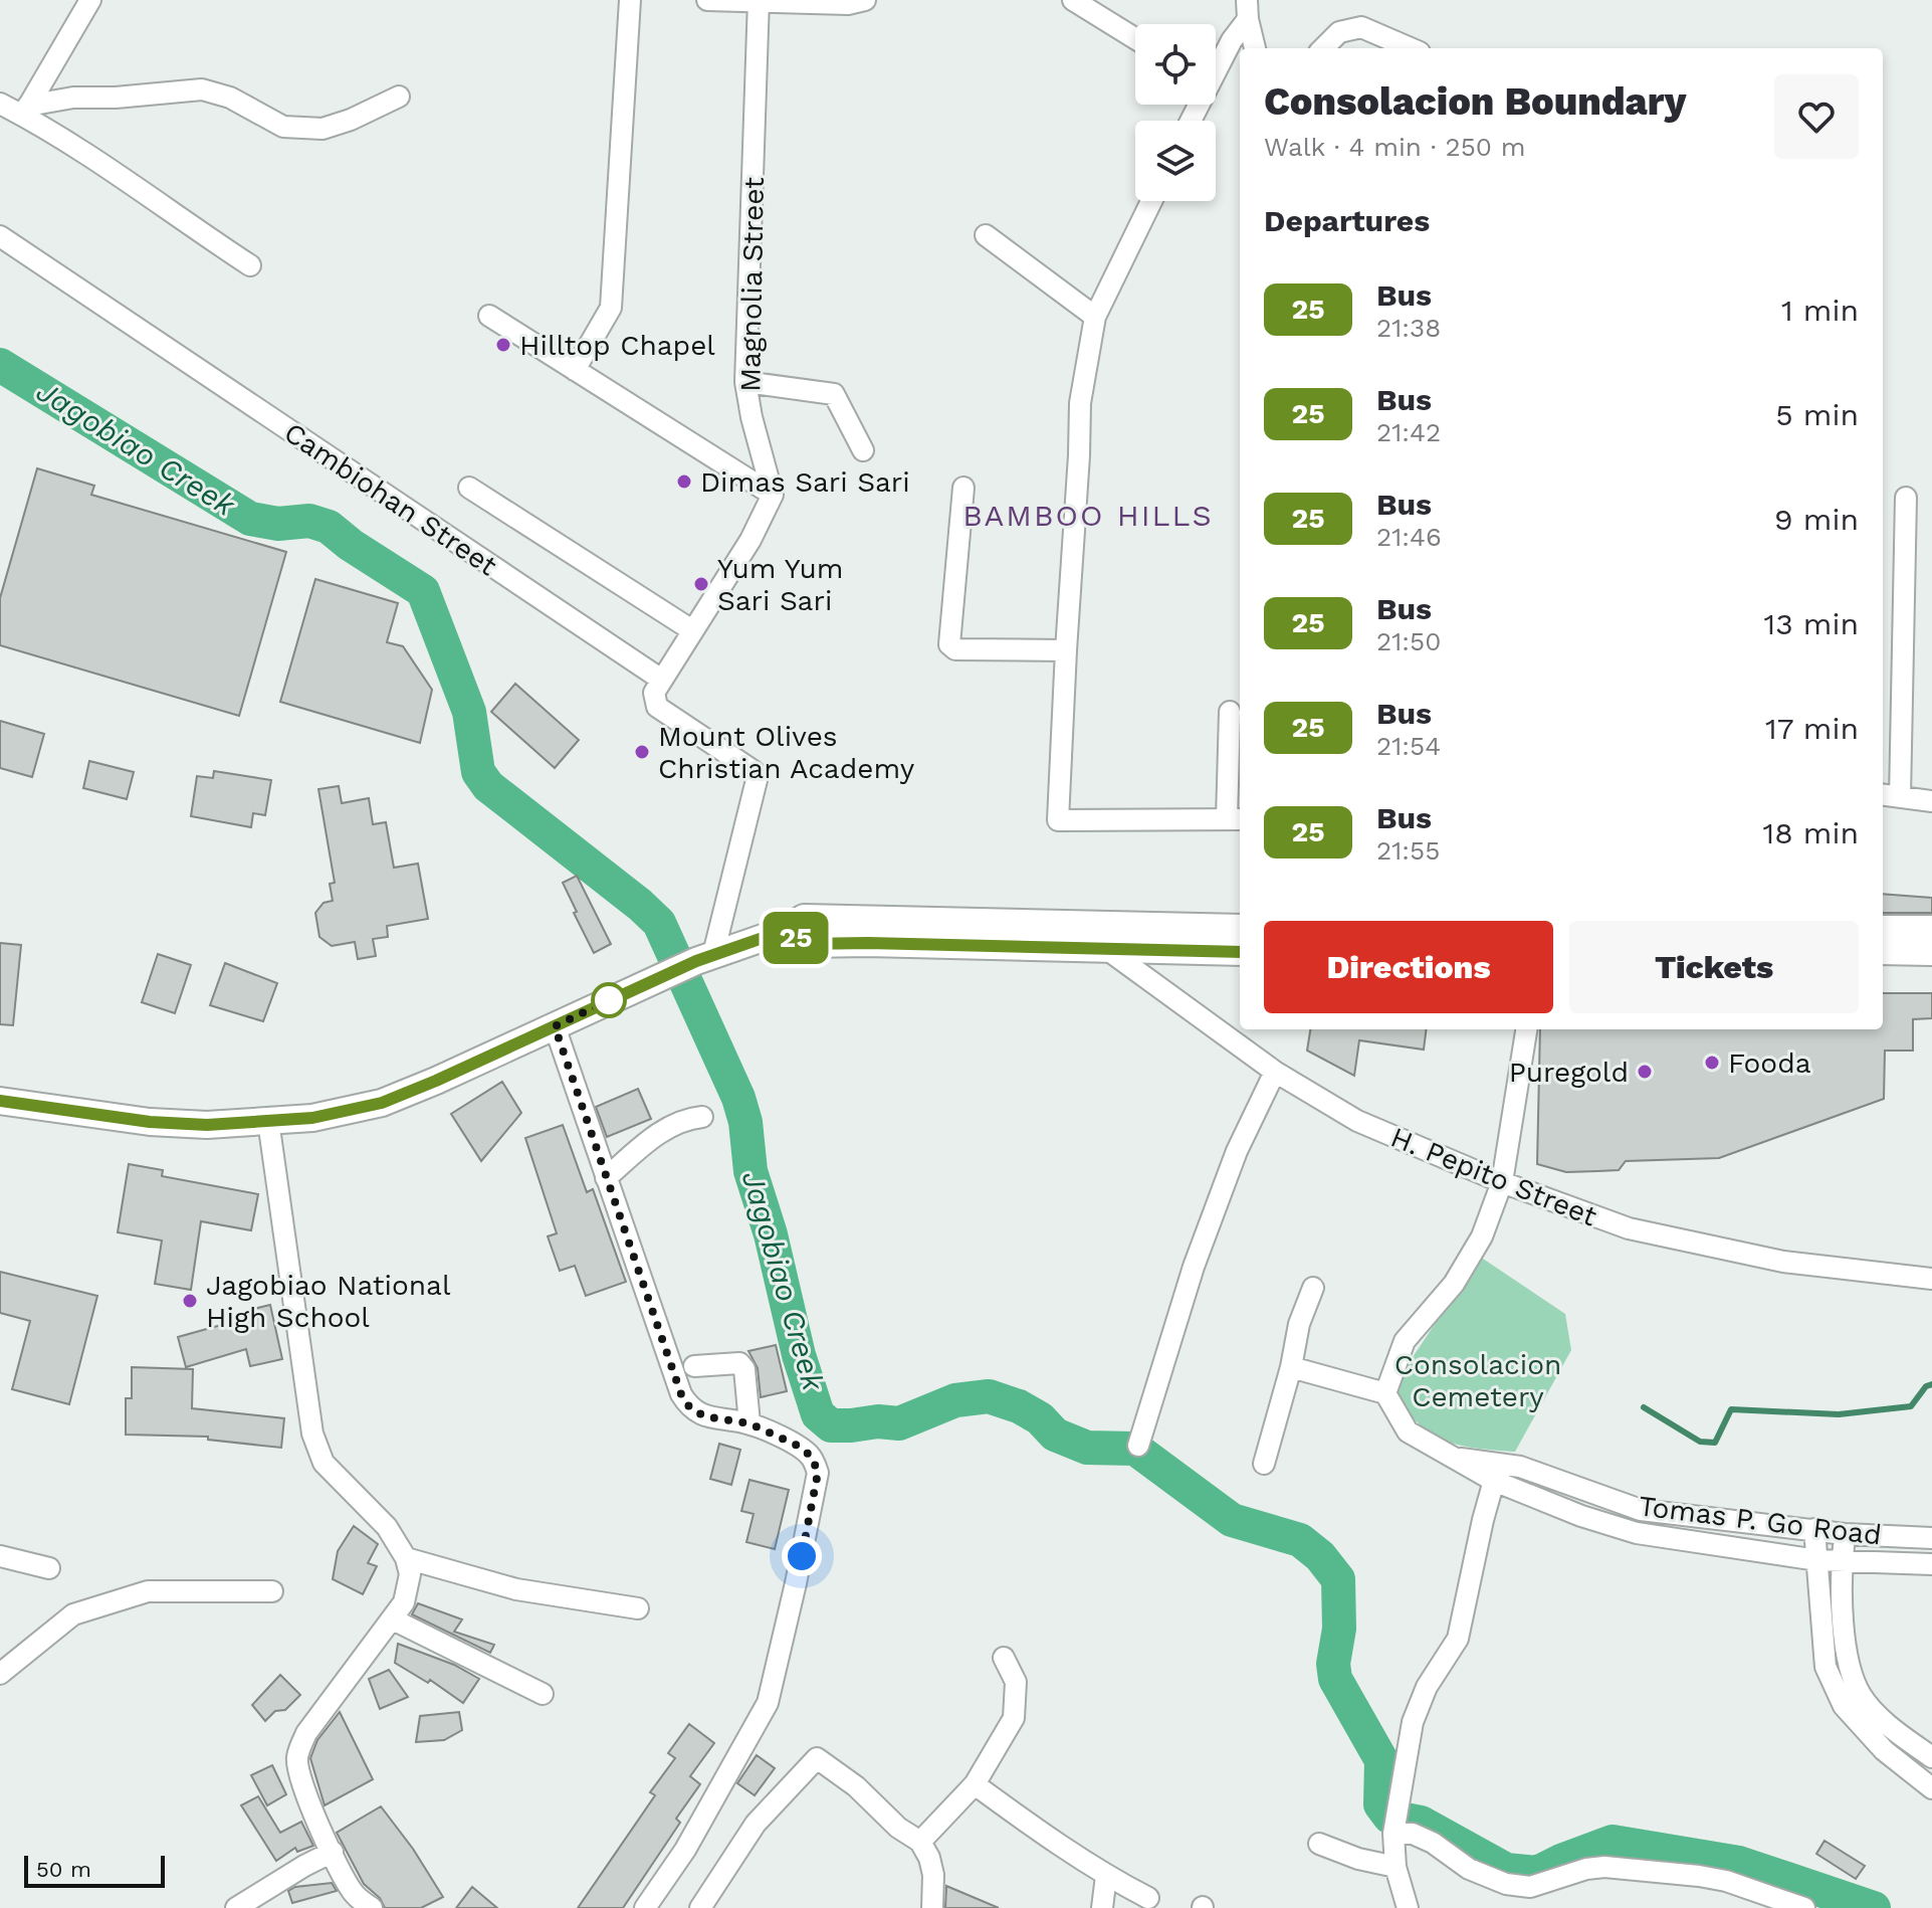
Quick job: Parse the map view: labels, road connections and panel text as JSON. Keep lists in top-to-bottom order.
{
  "streets": {
    "street": [
      "Magnolia Street",
      "Cambiohan Street",
      "H. Pepito Street",
      "Tomas P. Go Road"
    ]
  },
  "districts": ["BAMBOO HILLS"],
  "water": ["Jagobiao Creek"],
  "parks": ["Consolacion Cemetery"],
  "places": [
    "Hilltop Chapel",
    "Dimas Sari Sari",
    "Yum Yum Sari Sari",
    "Mount Olives Christian Academy",
    "Fooda",
    "Puregold",
    "Jagobiao National High School"
  ],
  "lines": ["bus line 25"],
  "scale_bar": "50 m",
  "page": {
    "on_map": "25",
    "heading": [
      ["Consolacion Boundary", "Walk · 4 min · 250 m"],
      "Departures"
    ],
    "list": [
      {
        "mark": "25",
        "name": "Bus",
        "note": "21:38",
        "value": "1 min"
      },
      {
        "mark": "25",
        "name": "Bus",
        "note": "21:42",
        "value": "5 min"
      },
      {
        "mark": "25",
        "name": "Bus",
        "note": "21:46",
        "value": "9 min"
      },
      {
        "mark": "25",
        "name": "Bus",
        "note": "21:50",
        "value": "13 min"
      },
      {
        "mark": "25",
        "name": "Bus",
        "note": "21:54",
        "value": "17 min"
      },
      {
        "mark": "25",
        "name": "Bus",
        "note": "21:55",
        "value": "18 min"
      }
    ],
    "buttons": ["Directions", "Tickets"],
    "scale": "50 m"
  }
}
